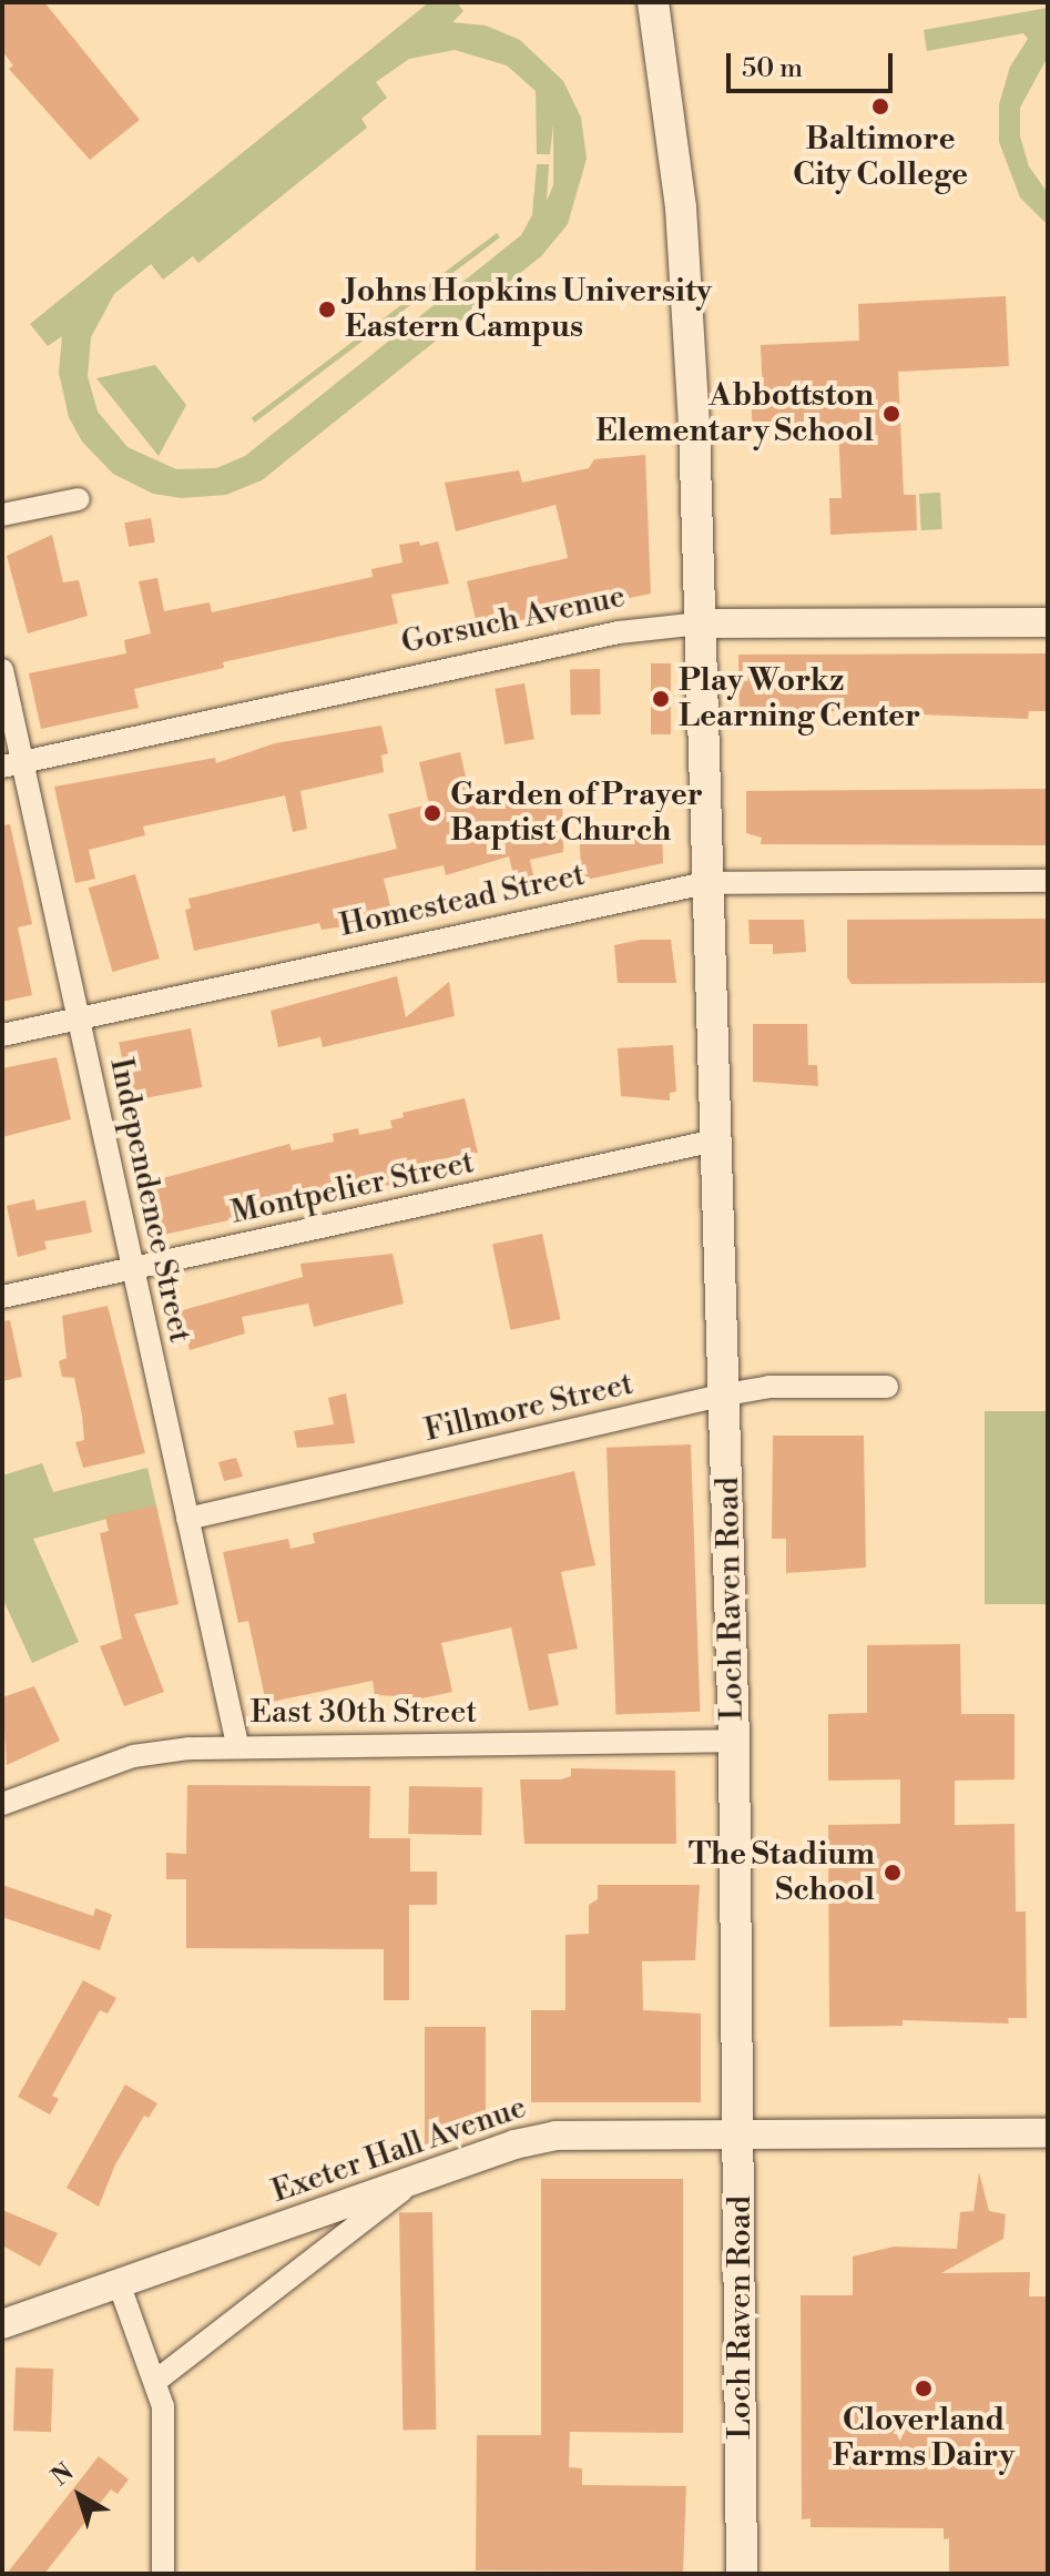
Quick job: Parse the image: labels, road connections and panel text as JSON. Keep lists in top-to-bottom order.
{
  "streets": {
    "main road": ["Loch Raven Road"],
    "street": [
      "Gorsuch Avenue",
      "Homestead Street",
      "Montpelier Street",
      "Independence Street",
      "Fillmore Street",
      "East 30th Street",
      "Exeter Hall Avenue"
    ]
  },
  "crossings": [
    ["Gorsuch Avenue", "Independence Street"],
    ["Gorsuch Avenue", "Loch Raven Road"],
    ["Homestead Street", "Independence Street"],
    ["Homestead Street", "Loch Raven Road"],
    ["Montpelier Street", "Independence Street"],
    ["Montpelier Street", "Loch Raven Road"],
    ["Independence Street", "Fillmore Street"],
    ["Independence Street", "East 30th Street"],
    ["Fillmore Street", "Loch Raven Road"],
    ["Loch Raven Road", "East 30th Street"],
    ["Loch Raven Road", "Exeter Hall Avenue"]
  ],
  "places": [
    "Baltimore City College",
    "Johns Hopkins University Eastern Campus",
    "Abbottston Elementary School",
    "Play Workz Learning Center",
    "Garden of Prayer Baptist Church",
    "The Stadium School",
    "Cloverland Farms Dairy"
  ],
  "scale_bar": "50 m",
  "north": "top left"
}
